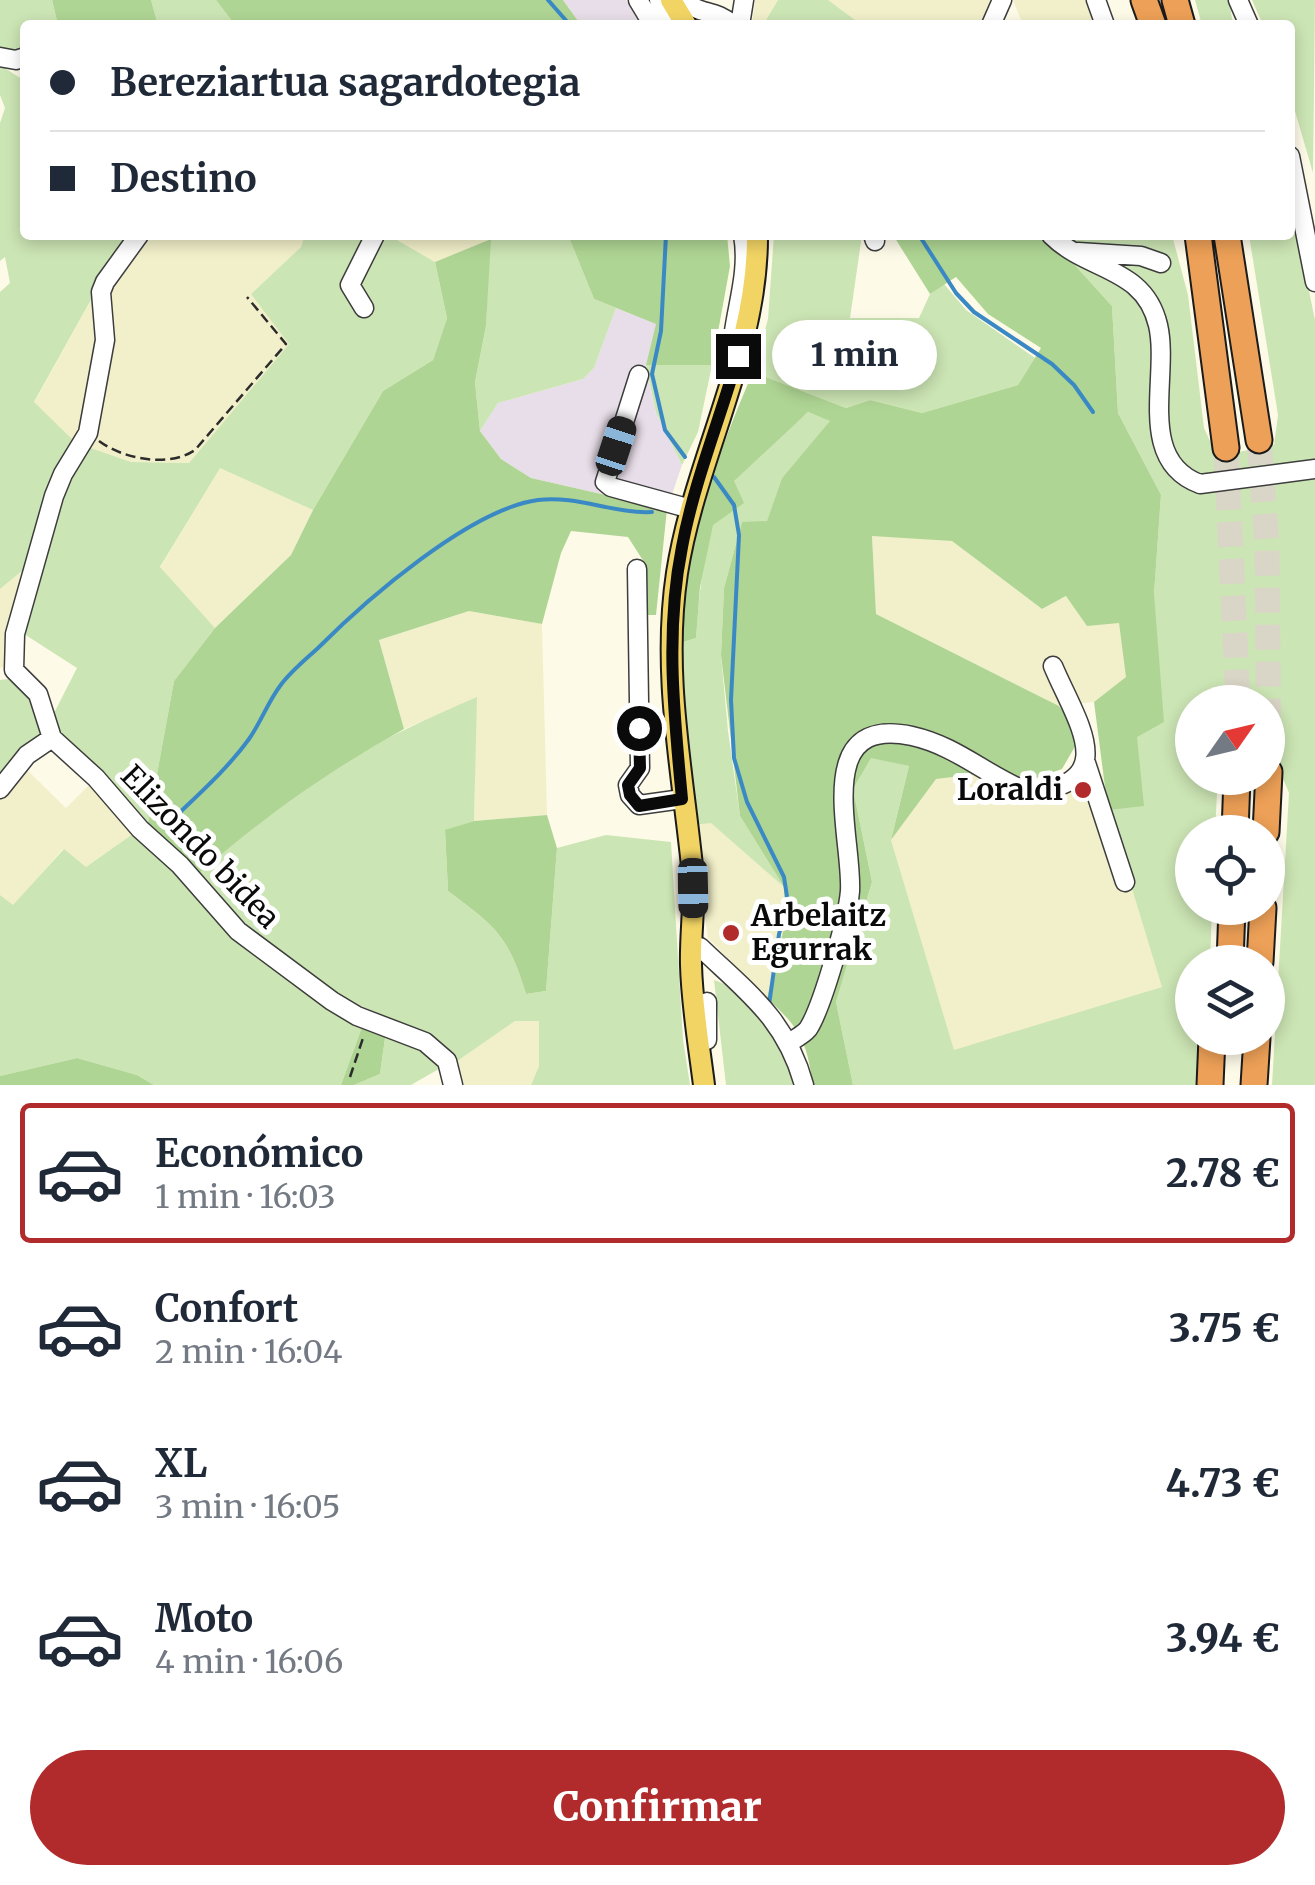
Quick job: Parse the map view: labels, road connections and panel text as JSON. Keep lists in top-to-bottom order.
{
  "streets": {
    "street": ["Elizondo bidea"]
  },
  "places": ["Loraldi", "Arbelaitz Egurrak"],
  "north": "top right",
  "page": {
    "banner": ["Bereziartua sagardotegia", "Destino"],
    "bubble": "1 min",
    "list": [
      {
        "name": "Económico",
        "note": "1 min · 16:03",
        "value": "2.78 €"
      },
      {
        "name": "Confort",
        "note": "2 min · 16:04",
        "value": "3.75 €"
      },
      {
        "name": "XL",
        "note": "3 min · 16:05",
        "value": "4.73 €"
      },
      {
        "name": "Moto",
        "note": "4 min · 16:06",
        "value": "3.94 €"
      }
    ],
    "buttons": "Confirmar"
  }
}
